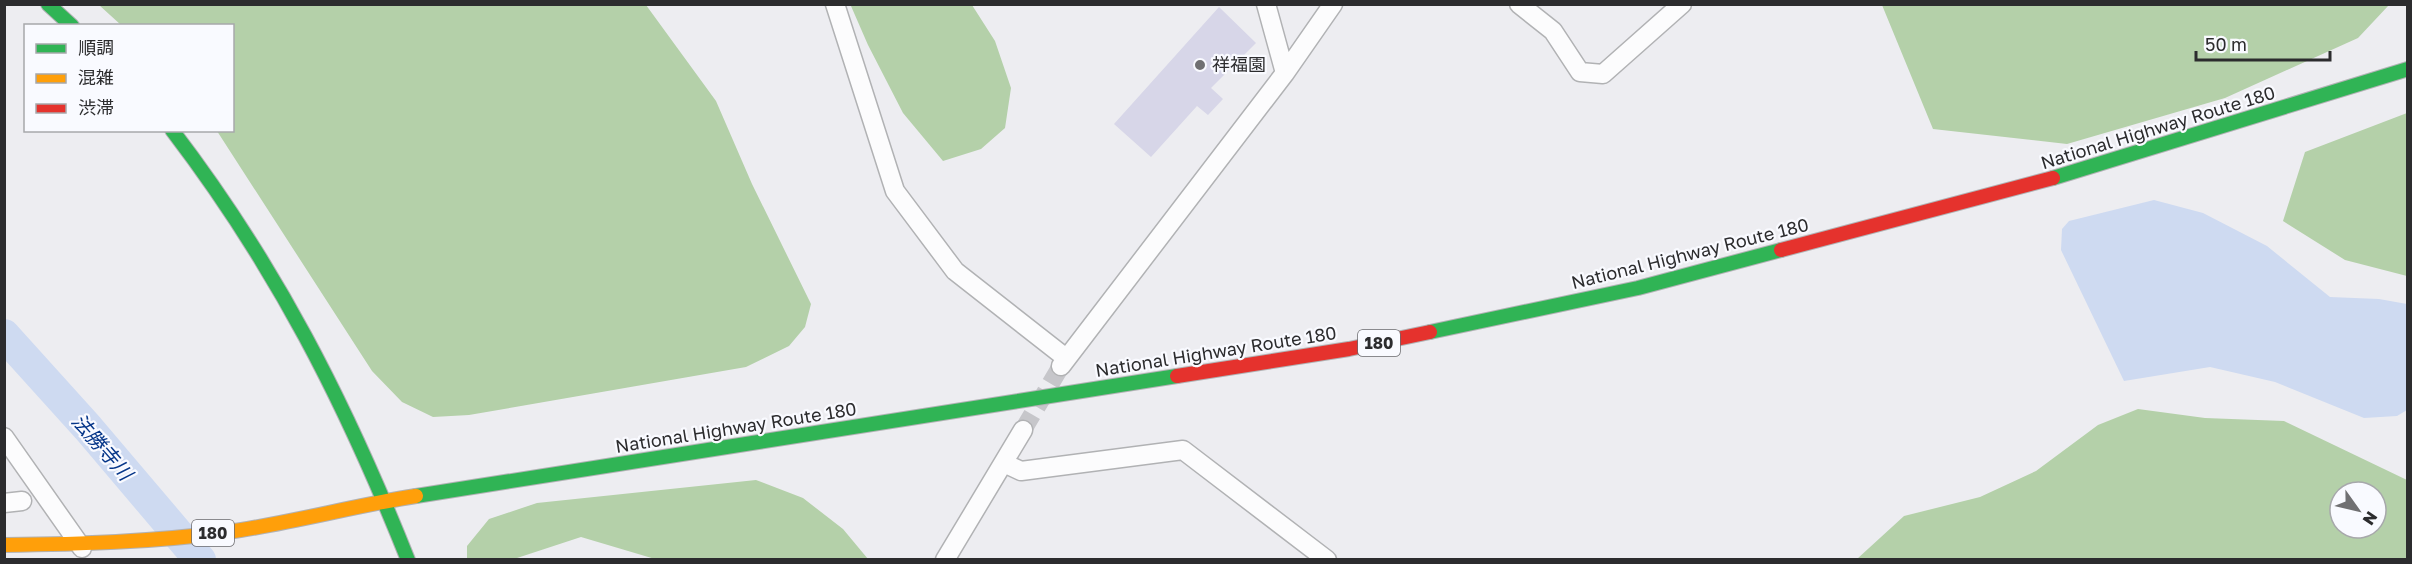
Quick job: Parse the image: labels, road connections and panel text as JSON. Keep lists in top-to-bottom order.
{
  "streets": {
    "main road": ["National Highway Route 180", "180"]
  },
  "water": ["法勝寺川"],
  "places": ["祥福園"],
  "legend": ["順調", "混雑", "渋滞"],
  "scale_bar": "50 m",
  "north": "bottom right"
}
